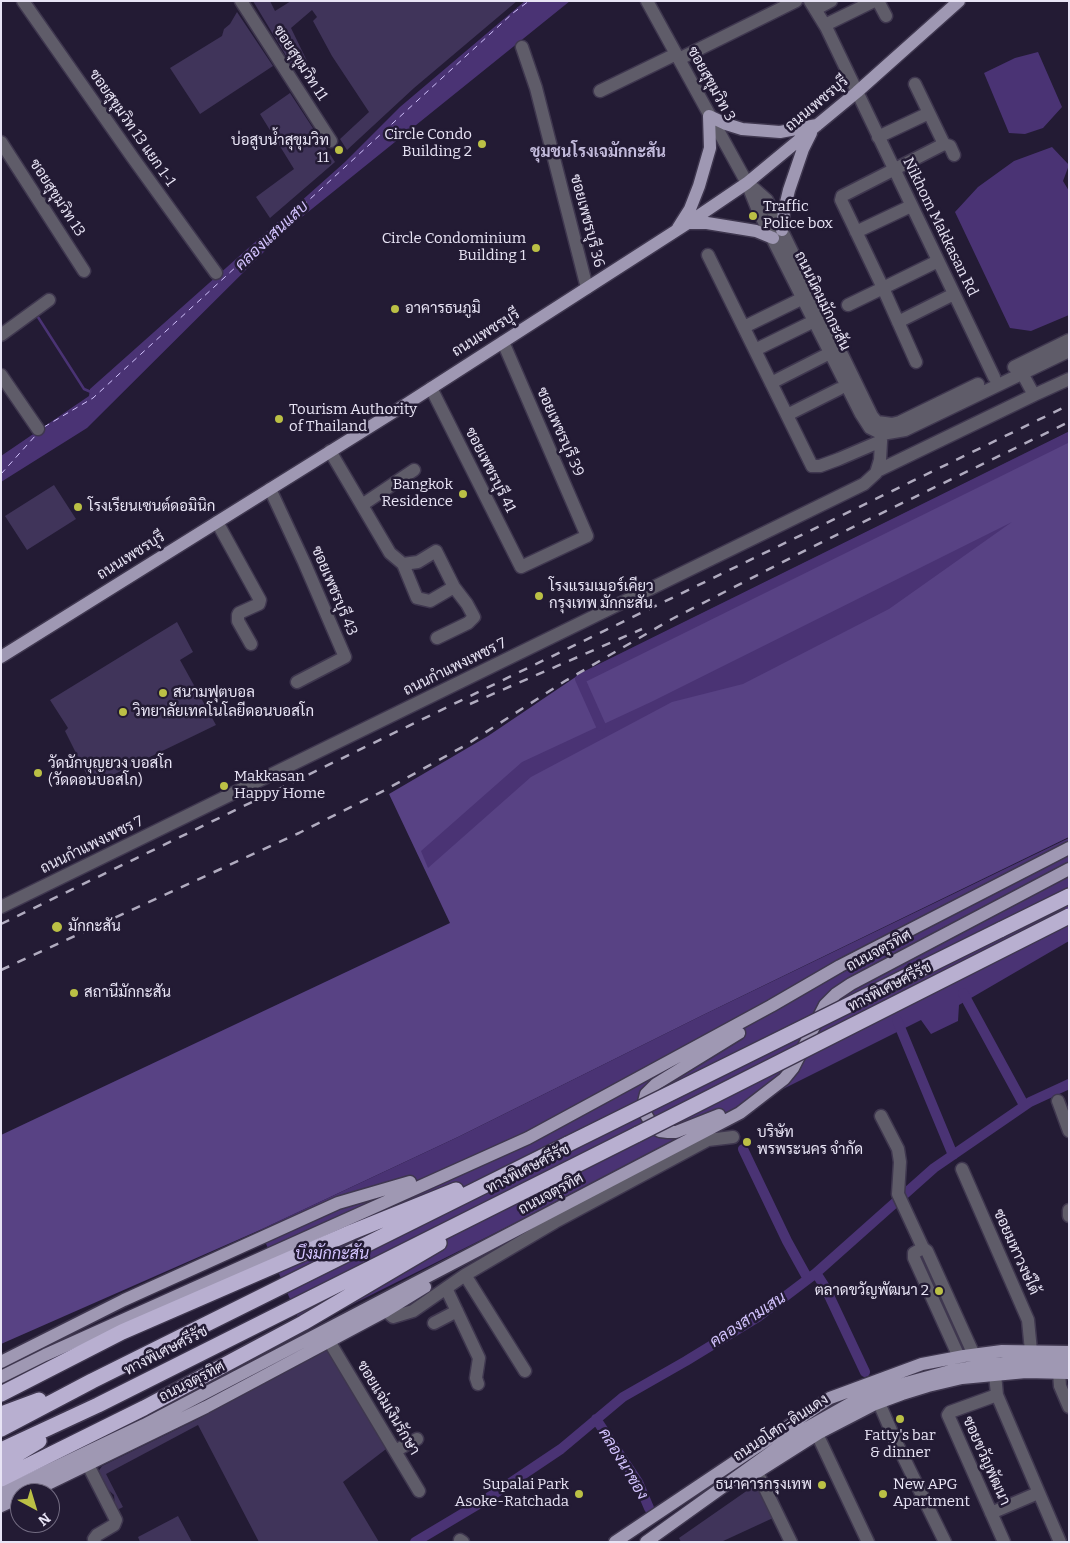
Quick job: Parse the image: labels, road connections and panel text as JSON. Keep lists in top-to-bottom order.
{
  "streets": {
    "highway": ["ทางพิเศษศรีรัช"],
    "main road": ["ถนนเพชรบุรี", "ถนนจตุรทิศ", "ถนนอโศก-ดินแดง"],
    "street": [
      "ซอยสุขุมวิท 11",
      "ซอยสุขุมวิท 3",
      "ซอยสุขุมวิท 13 แยก 1-1",
      "ซอยสุขุมวิท 13",
      "ซอยเพชรบุรี 36",
      "Nikhom Makkasan Rd",
      "ถนนนิคมมักกะสัน",
      "ซอยเพชรบุรี 39",
      "ซอยเพชรบุรี 41",
      "ซอยเพชรบุรี 43",
      "ถนนกำแพงเพชร 7",
      "ซอยมหาวงษ์ใต้",
      "ซอยแจ่มเงินรักษา",
      "ซอยขวัญพัฒนา"
    ]
  },
  "crossings": [
    ["ซอยสุขุมวิท 3", "ถนนเพชรบุรี"],
    ["ซอยสุขุมวิท 3", "ถนนนิคมมักกะสัน"],
    ["ถนนเพชรบุรี", "ซอยเพชรบุรี 36"],
    ["ถนนเพชรบุรี", "Nikhom Makkasan Rd"],
    ["ถนนเพชรบุรี", "ถนนนิคมมักกะสัน"],
    ["ถนนเพชรบุรี", "ซอยเพชรบุรี 39"],
    ["ถนนเพชรบุรี", "ซอยเพชรบุรี 41"],
    ["ถนนเพชรบุรี", "ซอยเพชรบุรี 43"],
    ["ซอยเพชรบุรี 39", "ซอยเพชรบุรี 41"],
    ["ซอยมหาวงษ์ใต้", "ถนนอโศก-ดินแดง"]
  ],
  "districts": ["ชุมชนโรงเจมักกะสัน"],
  "water": [
    "คลองแสนแสบ",
    "บึงมักกะสัน",
    "คลองสามเสน",
    "คลองนาซอง"
  ],
  "places": [
    "Circle Condo Building 2",
    "บ่อสูบน้ำสุขุมวิท 11",
    "Traffic Police box",
    "Circle Condominium Building 1",
    "อาคารธนภูมิ",
    "Tourism Authority of Thailand",
    "Bangkok Residence",
    "โรงเรียนเซนต์ดอมินิก",
    "โรงแรมเมอร์เคียว กรุงเทพ มักกะสัน",
    "สนามฟุตบอล",
    "วิทยาลัยเทคโนโลยีดอนบอสโก",
    "วัดนักบุญยวง บอสโก (วัดดอนบอสโก)",
    "Makkasan Happy Home",
    "มักกะสัน",
    "สถานีมักกะสัน",
    "บริษัท พรพระนคร จำกัด",
    "ตลาดขวัญพัฒนา 2",
    "Fatty's bar & dinner",
    "ธนาคารกรุงเทพ",
    "Supalai Park Asoke-Ratchada",
    "New APG Apartment"
  ],
  "north": "bottom right"
}
